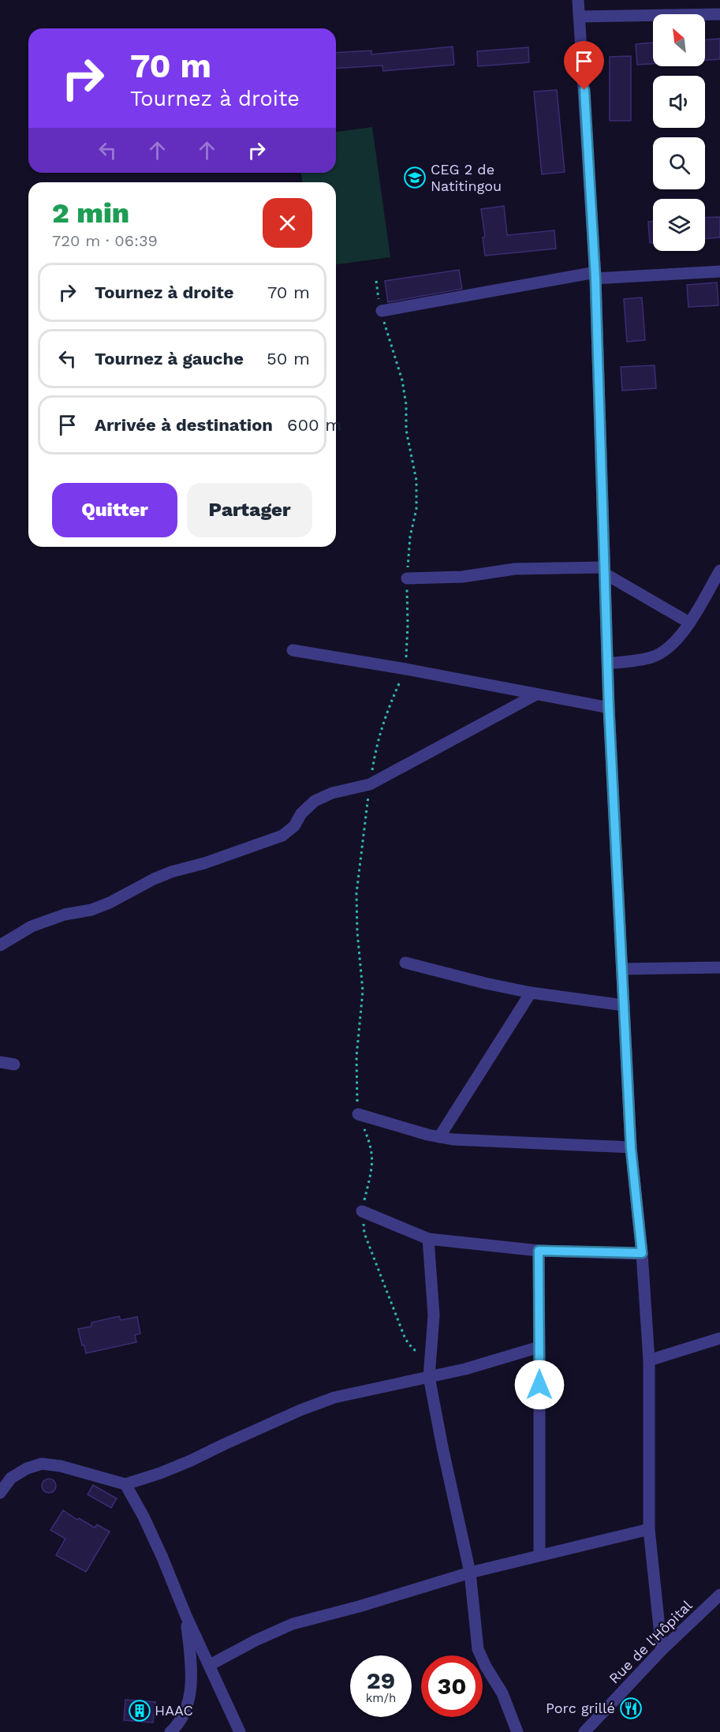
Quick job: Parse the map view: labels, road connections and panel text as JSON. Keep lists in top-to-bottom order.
{
  "streets": {
    "street": ["Rue de l'Hôpital"]
  },
  "places": {
    "school or university": ["CEG 2 de Natitingou"],
    "restaurant": ["Porc grillé"],
    "building": ["HAAC"]
  },
  "north": "top left",
  "page": {
    "turn": ["70 m", "Tournez à droite"],
    "heading": ["2 min", "720 m · 06:39"],
    "list": [
      {
        "name": "Tournez à droite",
        "value": "70 m"
      },
      {
        "name": "Tournez à gauche",
        "value": "50 m"
      },
      {
        "name": "Arrivée à destination",
        "value": "600 m"
      }
    ],
    "buttons": ["Quitter", "Partager"],
    "speed": "29 km/h",
    "limit": "30"
  }
}
